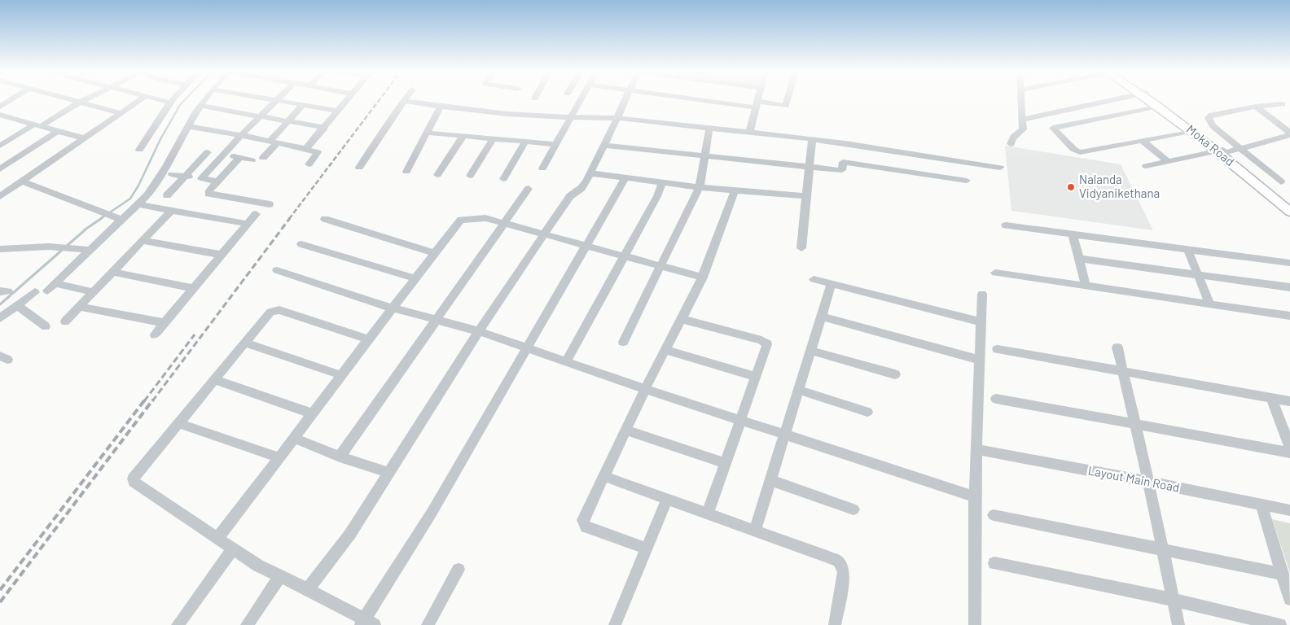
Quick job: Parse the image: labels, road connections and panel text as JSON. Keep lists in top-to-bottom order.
{
  "streets": {
    "main road": ["Moka Road"],
    "street": ["Layout Main Road"]
  },
  "places": ["Nalanda Vidyanikethana"]
}
